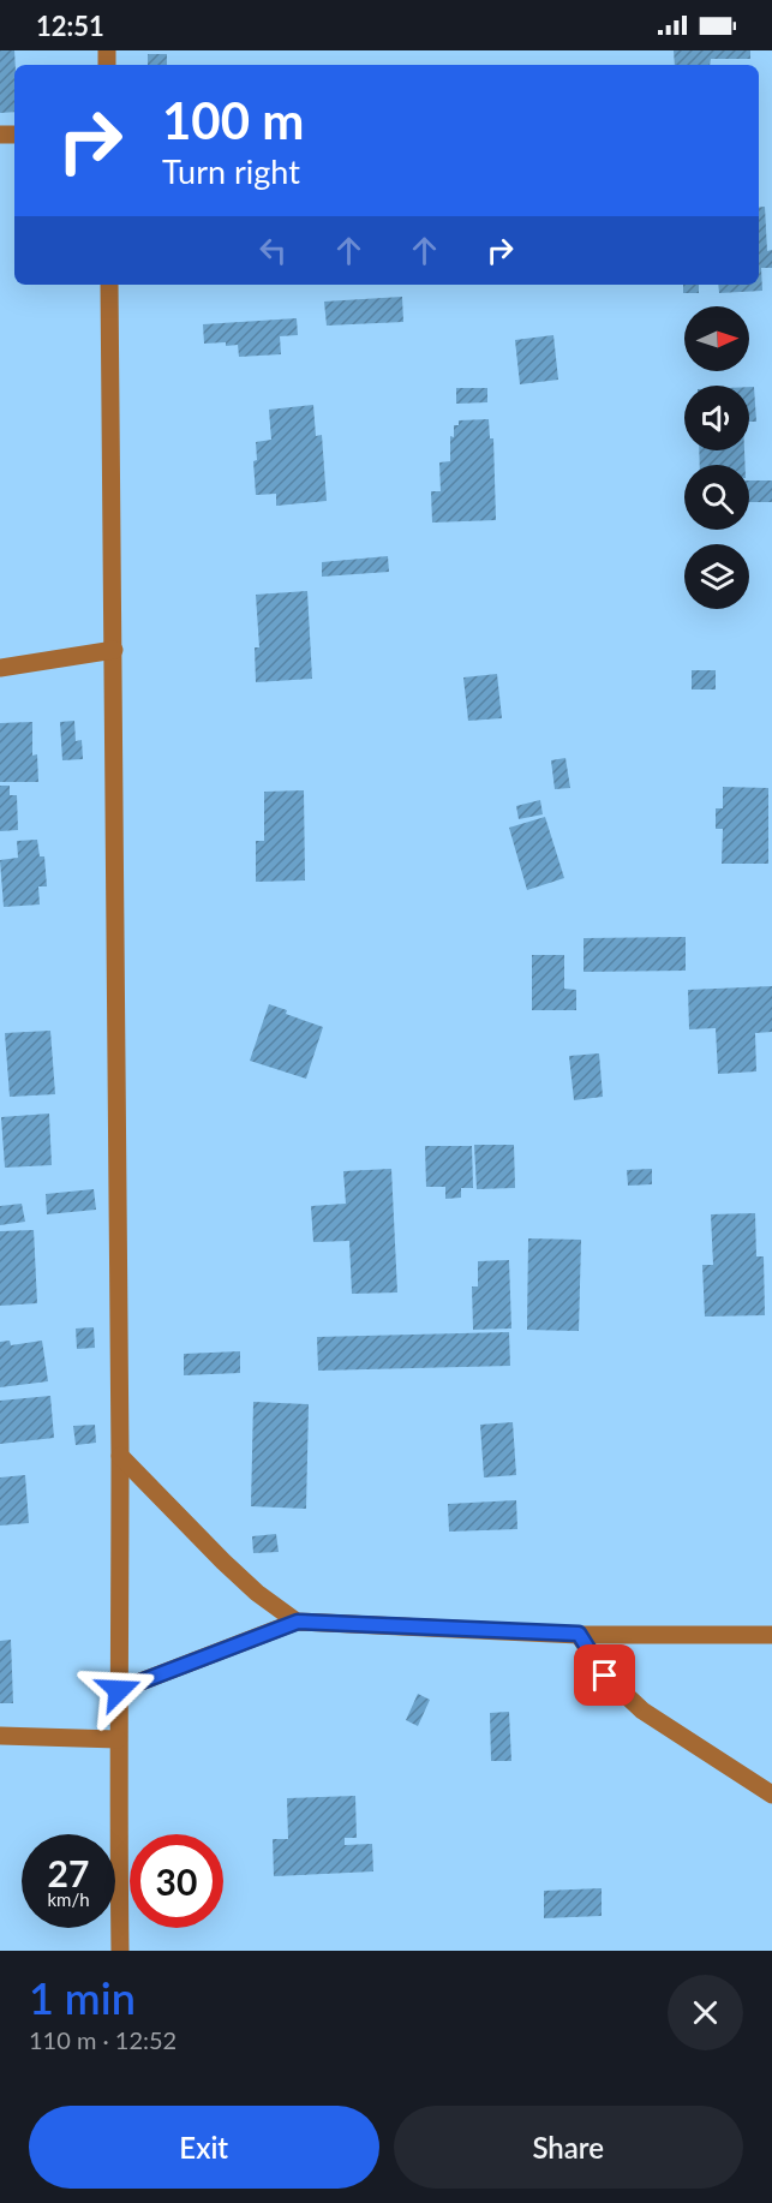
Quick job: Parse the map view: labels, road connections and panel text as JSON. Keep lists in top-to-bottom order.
{
  "north": "right",
  "page": {
    "status": "12:51",
    "turn": ["100 m", "Turn right"],
    "speed": "27 km/h",
    "limit": "30",
    "heading": ["1 min", "110 m · 12:52"],
    "buttons": ["Exit", "Share"]
  }
}
